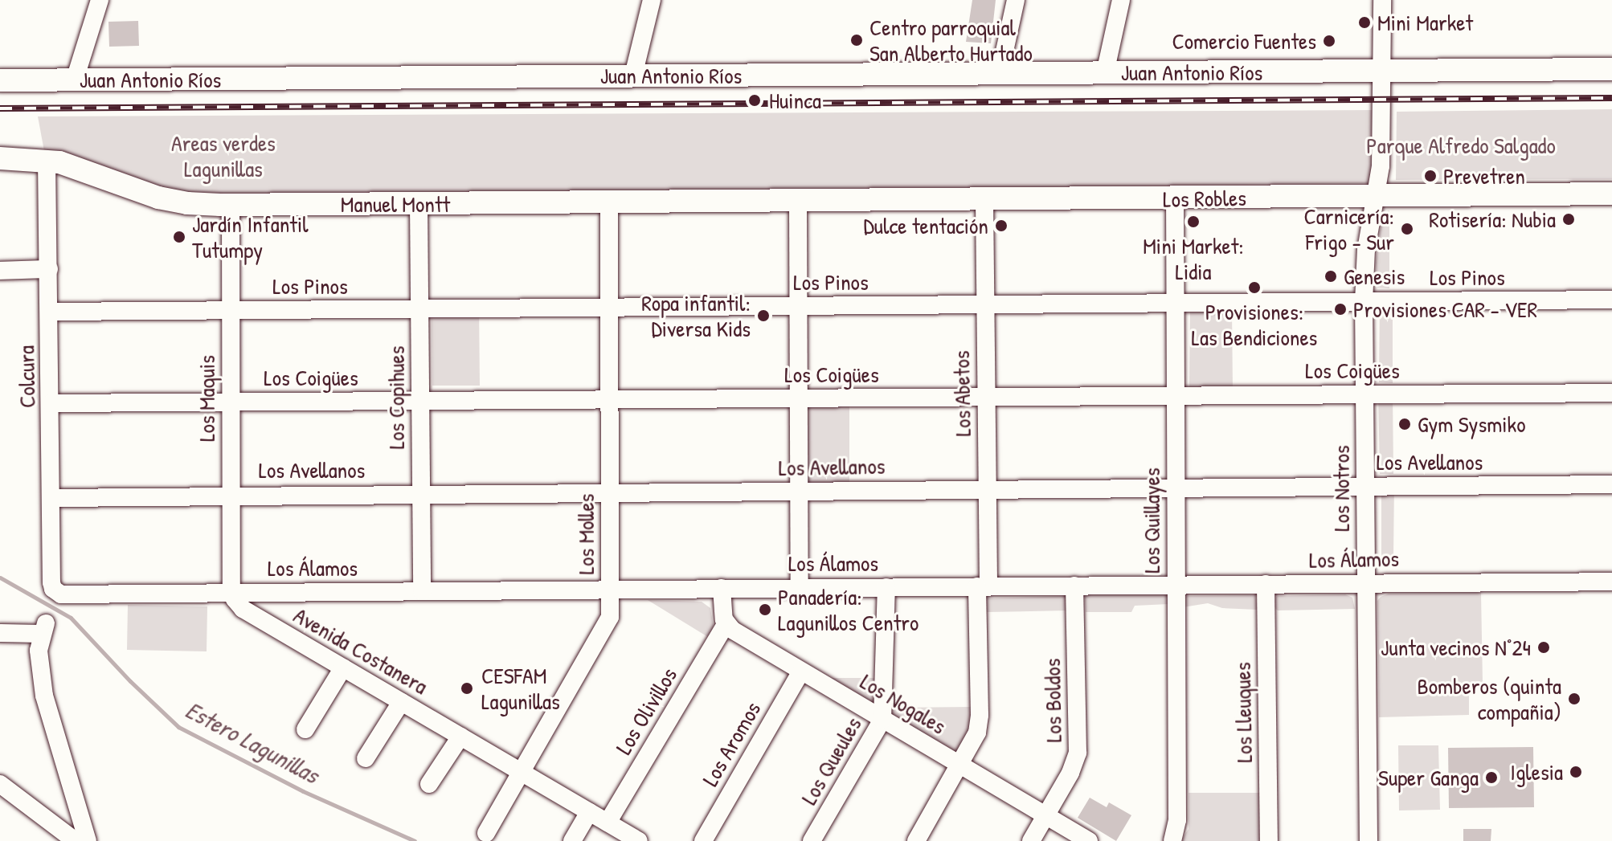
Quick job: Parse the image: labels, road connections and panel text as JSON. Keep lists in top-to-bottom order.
{
  "streets": {
    "main road": ["Juan Antonio Ríos", "Los Robles", "Manuel Montt"],
    "street": [
      "Los Pinos",
      "Los Coigües",
      "Colcura",
      "Los Abetos",
      "Los Copihues",
      "Los Maquis",
      "Los Avellanos",
      "Los Notros",
      "Los Quillayes",
      "Los Molles",
      "Los Álamos",
      "Avenida Costanera",
      "Los Boldos",
      "Los Nogales",
      "Los Olivillos",
      "Los Lleuques",
      "Los Aromos",
      "Los Queules"
    ]
  },
  "crossings": [
    ["Juan Antonio Ríos", "Los Notros"],
    ["Los Robles", "Manuel Montt"],
    ["Los Robles", "Los Abetos"],
    ["Los Robles", "Los Notros"],
    ["Los Robles", "Los Quillayes"],
    ["Manuel Montt", "Colcura"],
    ["Manuel Montt", "Los Copihues"],
    ["Manuel Montt", "Los Maquis"],
    ["Manuel Montt", "Los Molles"],
    ["Los Pinos", "Colcura"],
    ["Los Pinos", "Los Abetos"],
    ["Los Pinos", "Los Copihues"],
    ["Los Pinos", "Los Maquis"],
    ["Los Pinos", "Los Notros"],
    ["Los Pinos", "Los Quillayes"],
    ["Los Pinos", "Los Molles"],
    ["Los Coigües", "Colcura"],
    ["Los Coigües", "Los Abetos"],
    ["Los Coigües", "Los Copihues"],
    ["Los Coigües", "Los Maquis"],
    ["Los Coigües", "Los Notros"],
    ["Los Coigües", "Los Quillayes"],
    ["Los Coigües", "Los Molles"],
    ["Colcura", "Los Avellanos"],
    ["Colcura", "Los Álamos"],
    ["Los Abetos", "Los Avellanos"],
    ["Los Abetos", "Los Álamos"],
    ["Los Abetos", "Los Nogales"],
    ["Los Copihues", "Los Avellanos"],
    ["Los Copihues", "Los Álamos"],
    ["Los Maquis", "Los Avellanos"],
    ["Los Maquis", "Los Álamos"],
    ["Los Maquis", "Avenida Costanera"],
    ["Los Avellanos", "Los Notros"],
    ["Los Avellanos", "Los Quillayes"],
    ["Los Avellanos", "Los Molles"],
    ["Los Notros", "Los Álamos"],
    ["Los Quillayes", "Los Álamos"],
    ["Los Molles", "Los Álamos"],
    ["Los Molles", "Avenida Costanera"],
    ["Los Álamos", "Avenida Costanera"],
    ["Los Álamos", "Los Boldos"],
    ["Los Álamos", "Los Lleuques"],
    ["Los Álamos", "Los Queules"],
    ["Avenida Costanera", "Los Olivillos"],
    ["Los Boldos", "Los Nogales"],
    ["Los Nogales", "Los Olivillos"],
    ["Los Nogales", "Los Aromos"],
    ["Los Nogales", "Los Queules"]
  ],
  "water": ["Estero Lagunillas"],
  "parks": ["Areas verdes Lagunillas", "Parque Alfredo Salgado"],
  "places": [
    "Mini Market",
    "Centro parroquial San Alberto Hurtado",
    "Comercio Fuentes",
    "Huinca",
    "Prevetren",
    "Rotisería: Nubia",
    "Mini Market: Lidia",
    "Dulce tentación",
    "Carnicería: Frigo - Sur",
    "Jardín Infantil Tutumpy",
    "Genesis",
    "Provisiones: Las Bendiciones",
    "Provisiones CAR - VER",
    "Ropa infantil: Diversa Kids",
    "Gym Sysmiko",
    "Panadería: Lagunillos Centro",
    "Junta vecinos N°24",
    "CESFAM Lagunillas",
    "Bomberos (quinta compañia)",
    "Iglesia",
    "Super Ganga"
  ]
}
